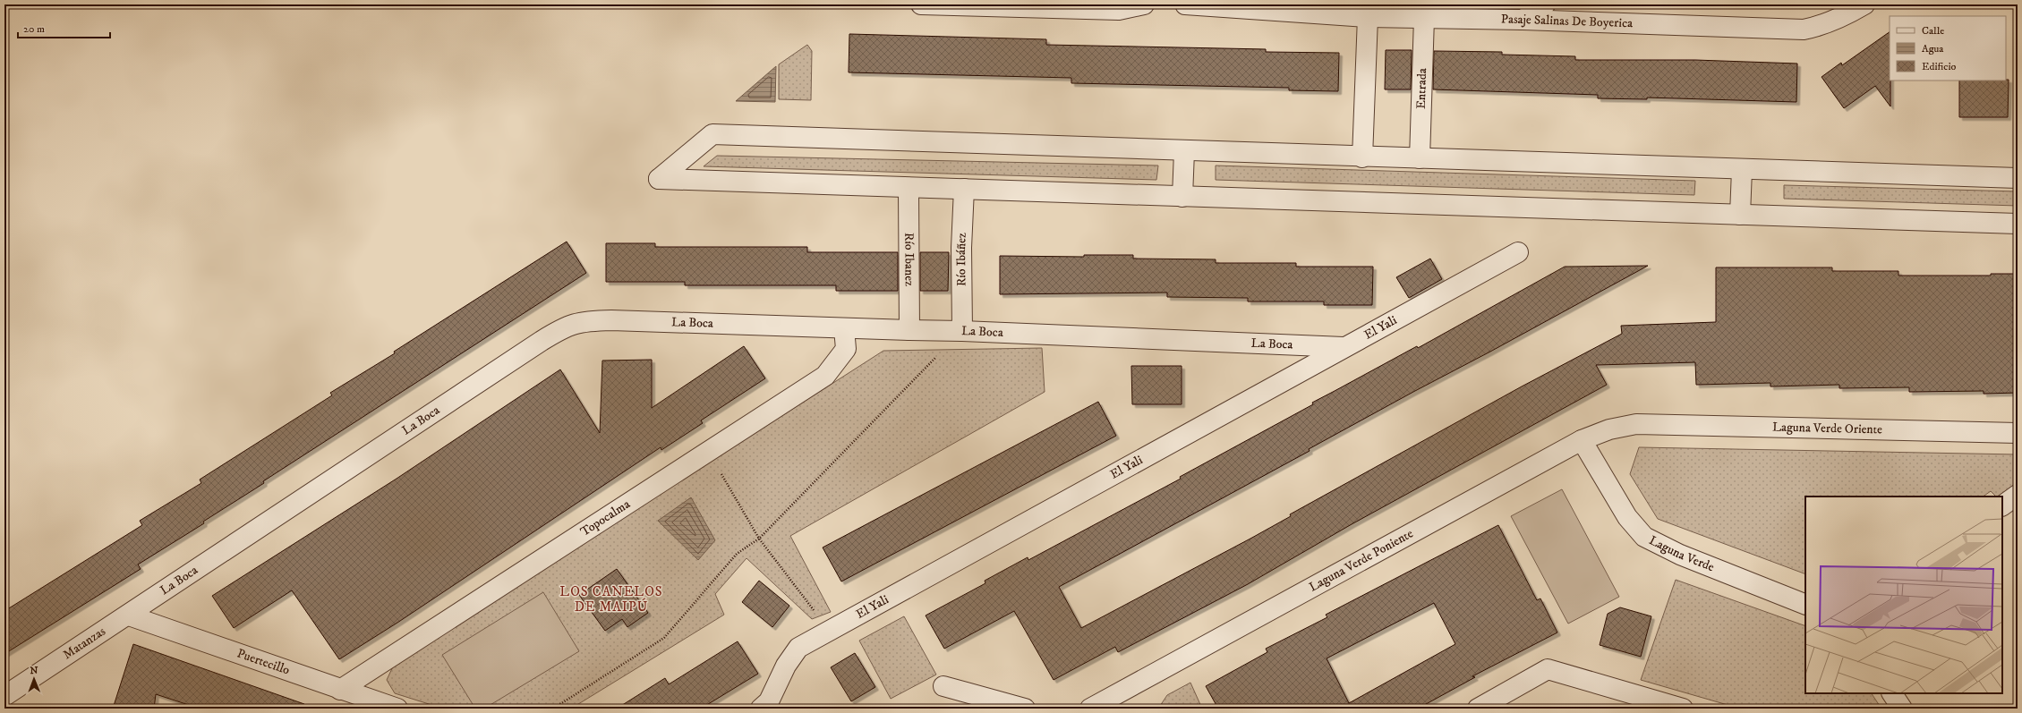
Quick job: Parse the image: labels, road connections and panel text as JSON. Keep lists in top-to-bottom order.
{
  "streets": {
    "street": [
      "Pasaje Salinas De Boyerica",
      "Entrada",
      "Río Ibanez",
      "Río Ibáñez",
      "La Boca",
      "El Yali",
      "Laguna Verde Oriente",
      "Topocalma",
      "Laguna Verde",
      "Laguna Verde Poniente",
      "Matanzas",
      "Puertecillo"
    ]
  },
  "crossings": [
    ["Pasaje Salinas De Boyerica", "Entrada"],
    ["Río Ibanez", "La Boca"],
    ["Río Ibáñez", "La Boca"],
    ["La Boca", "El Yali"],
    ["La Boca", "Topocalma"],
    ["La Boca", "Matanzas"],
    ["La Boca", "Puertecillo"],
    ["Laguna Verde Oriente", "Laguna Verde Poniente"],
    ["Topocalma", "Puertecillo"],
    ["Laguna Verde", "Laguna Verde Poniente"],
    ["Matanzas", "Puertecillo"]
  ],
  "districts": ["LOS CANELOS DE MAIPÚ"],
  "legend": ["Calle", "Agua", "Edificio"],
  "scale_bar": "20 m",
  "north": "top"
}
